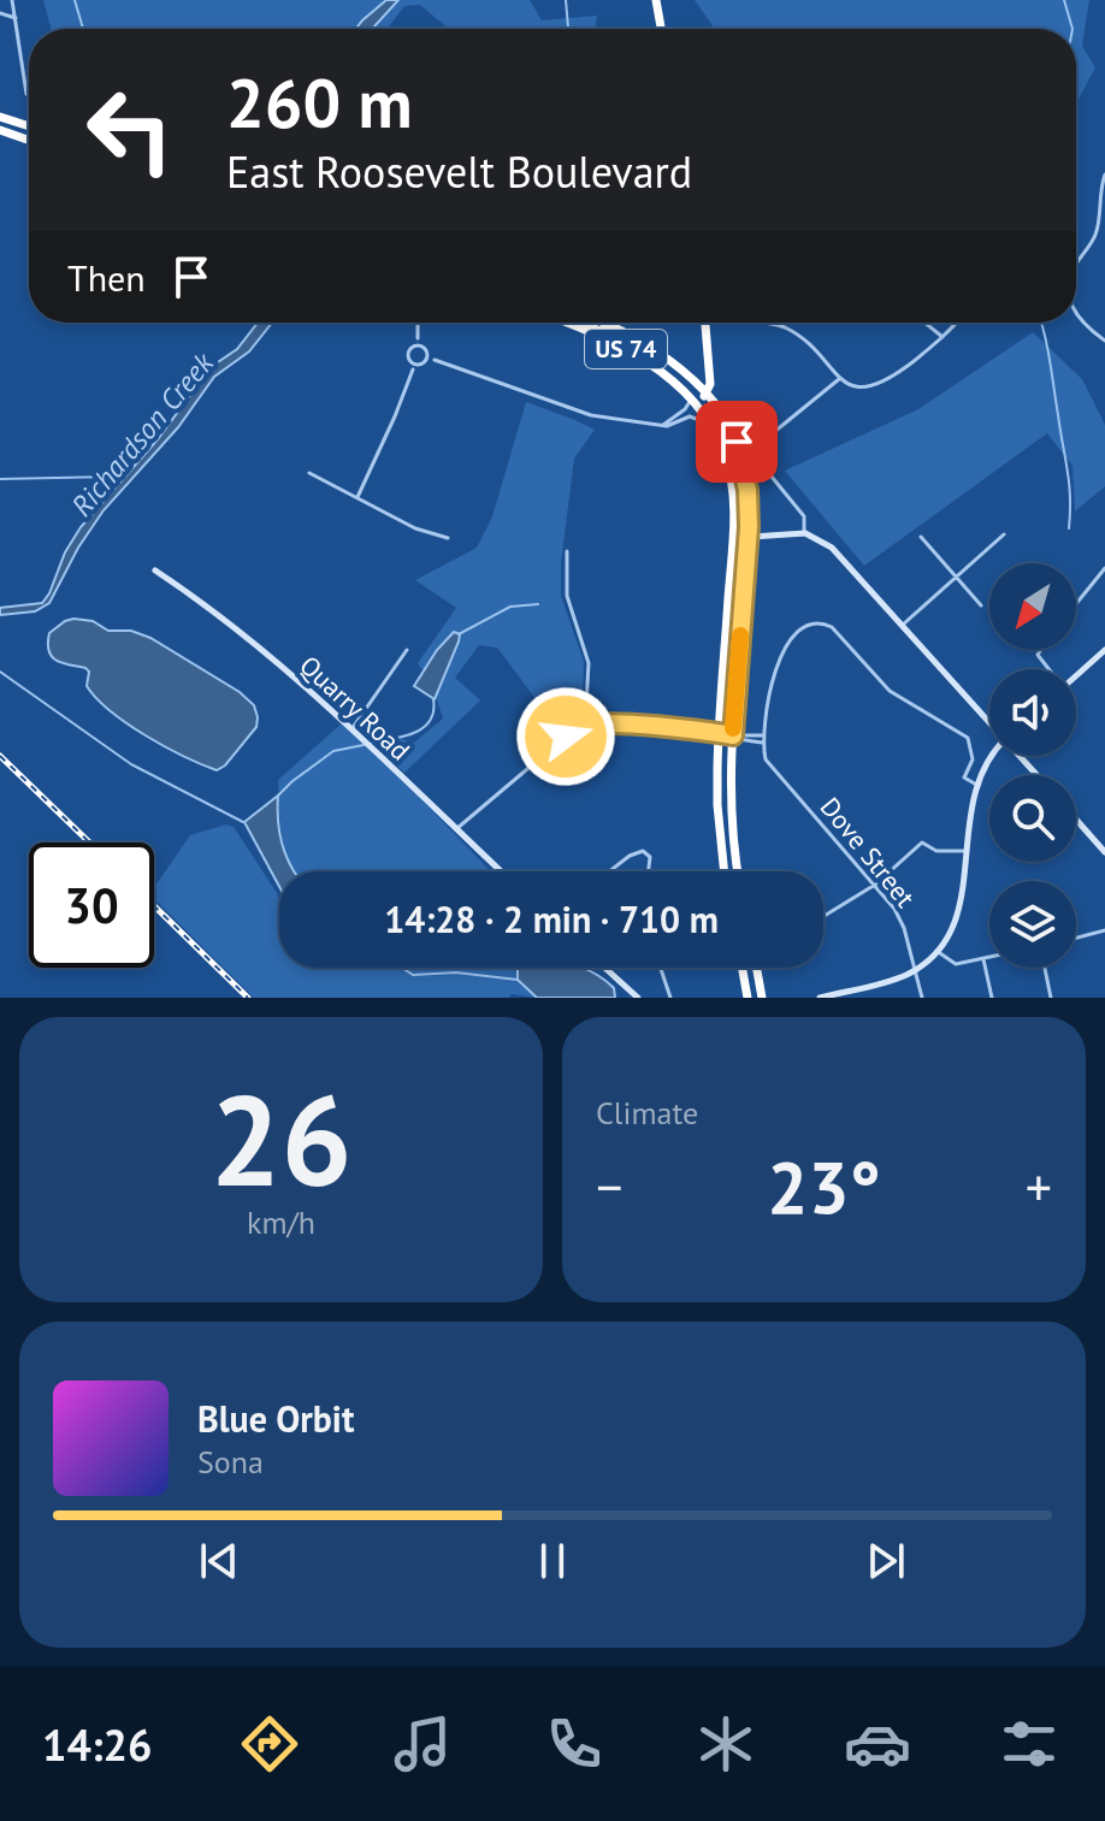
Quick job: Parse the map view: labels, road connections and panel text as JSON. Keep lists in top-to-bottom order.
{
  "streets": {
    "highway": ["US 74"],
    "street": ["Quarry Road", "Dove Street"]
  },
  "water": ["Richardson Creek"],
  "north": "bottom left",
  "page": {
    "turn": ["260 m", "East Roosevelt Boulevard"],
    "then": "Then",
    "limit": "30",
    "trip": "14:28 · 2 min · 710 m",
    "tile": [
      ["26", "km/h"],
      "Climate"
    ],
    "heat": ["−", "23°", "+"],
    "song": ["Blue Orbit", "Sona"],
    "tabs": "14:26"
  }
}
